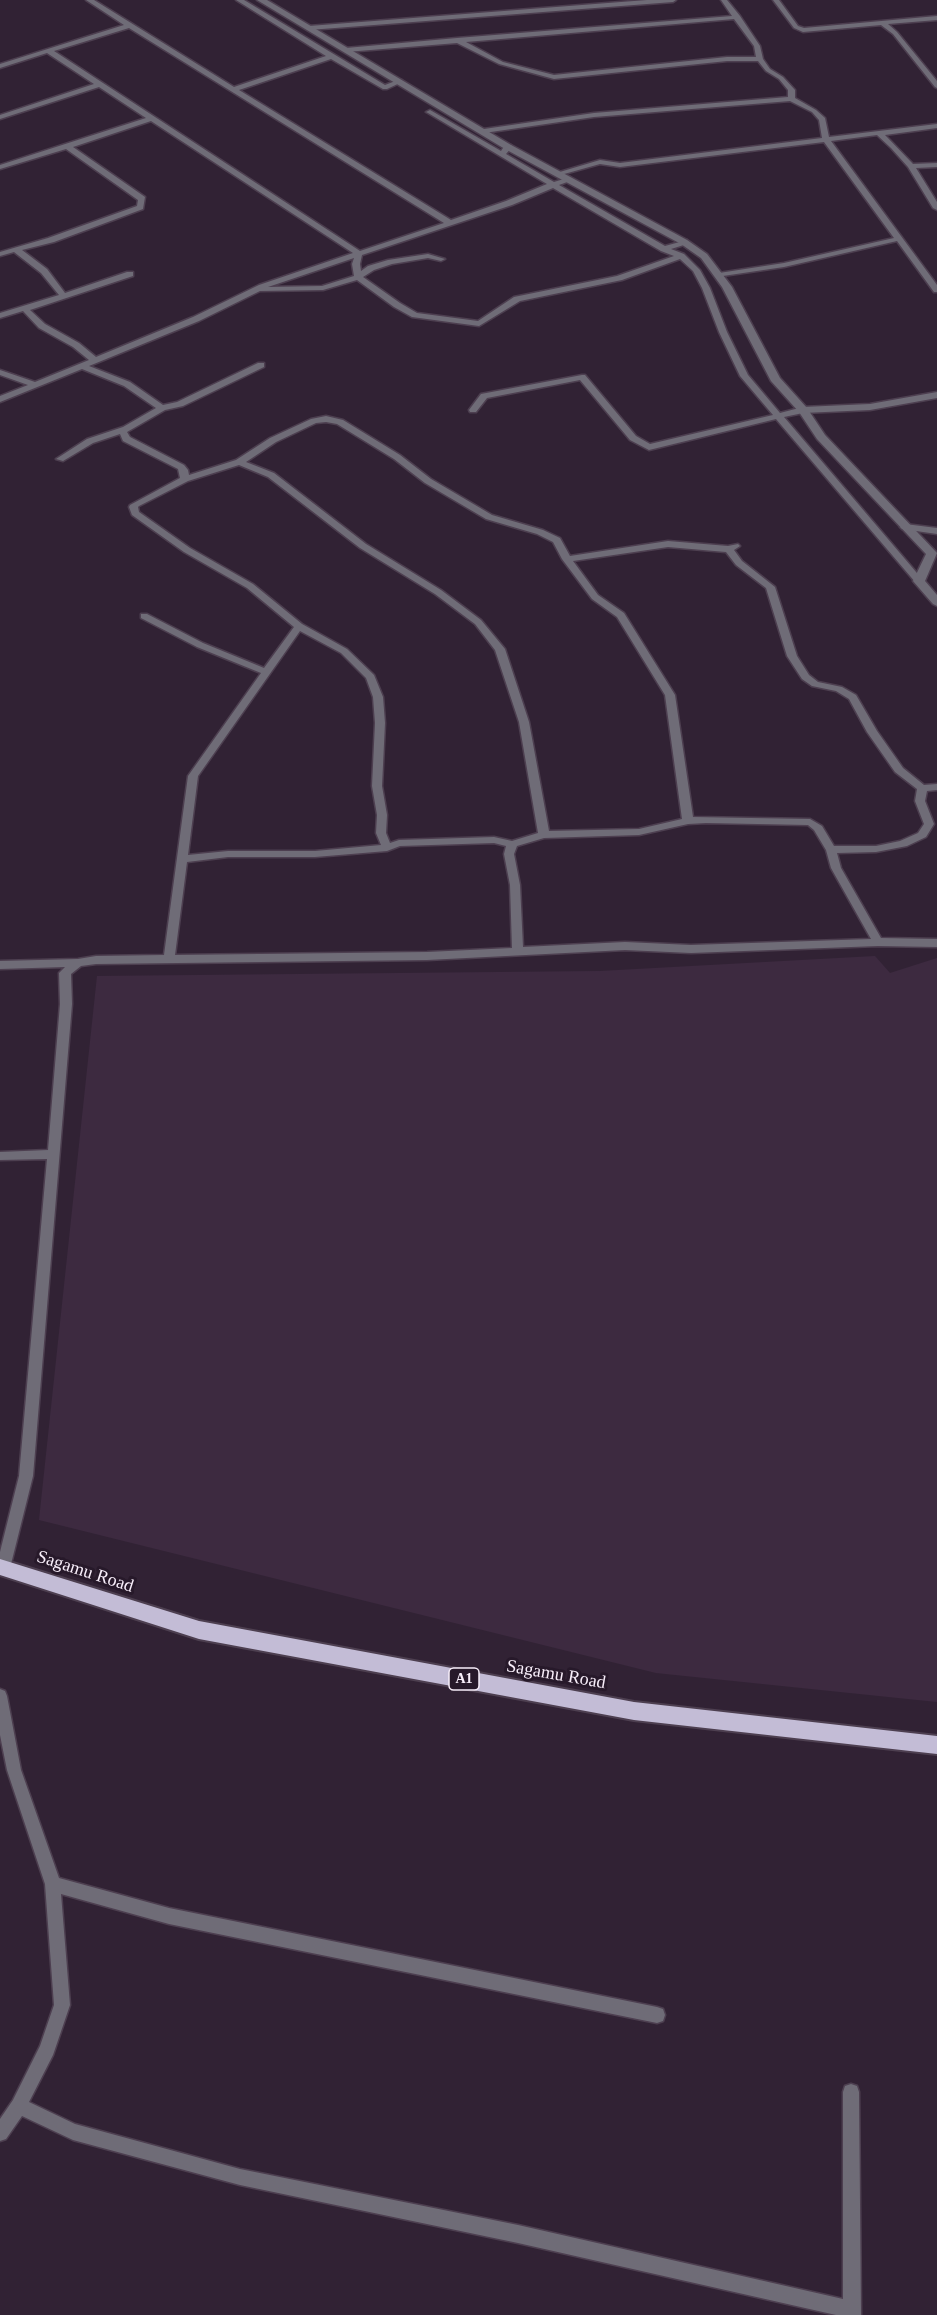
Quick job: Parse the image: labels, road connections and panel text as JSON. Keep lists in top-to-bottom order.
{
  "streets": {
    "highway": ["Sagamu Road", "A1"]
  }
}
